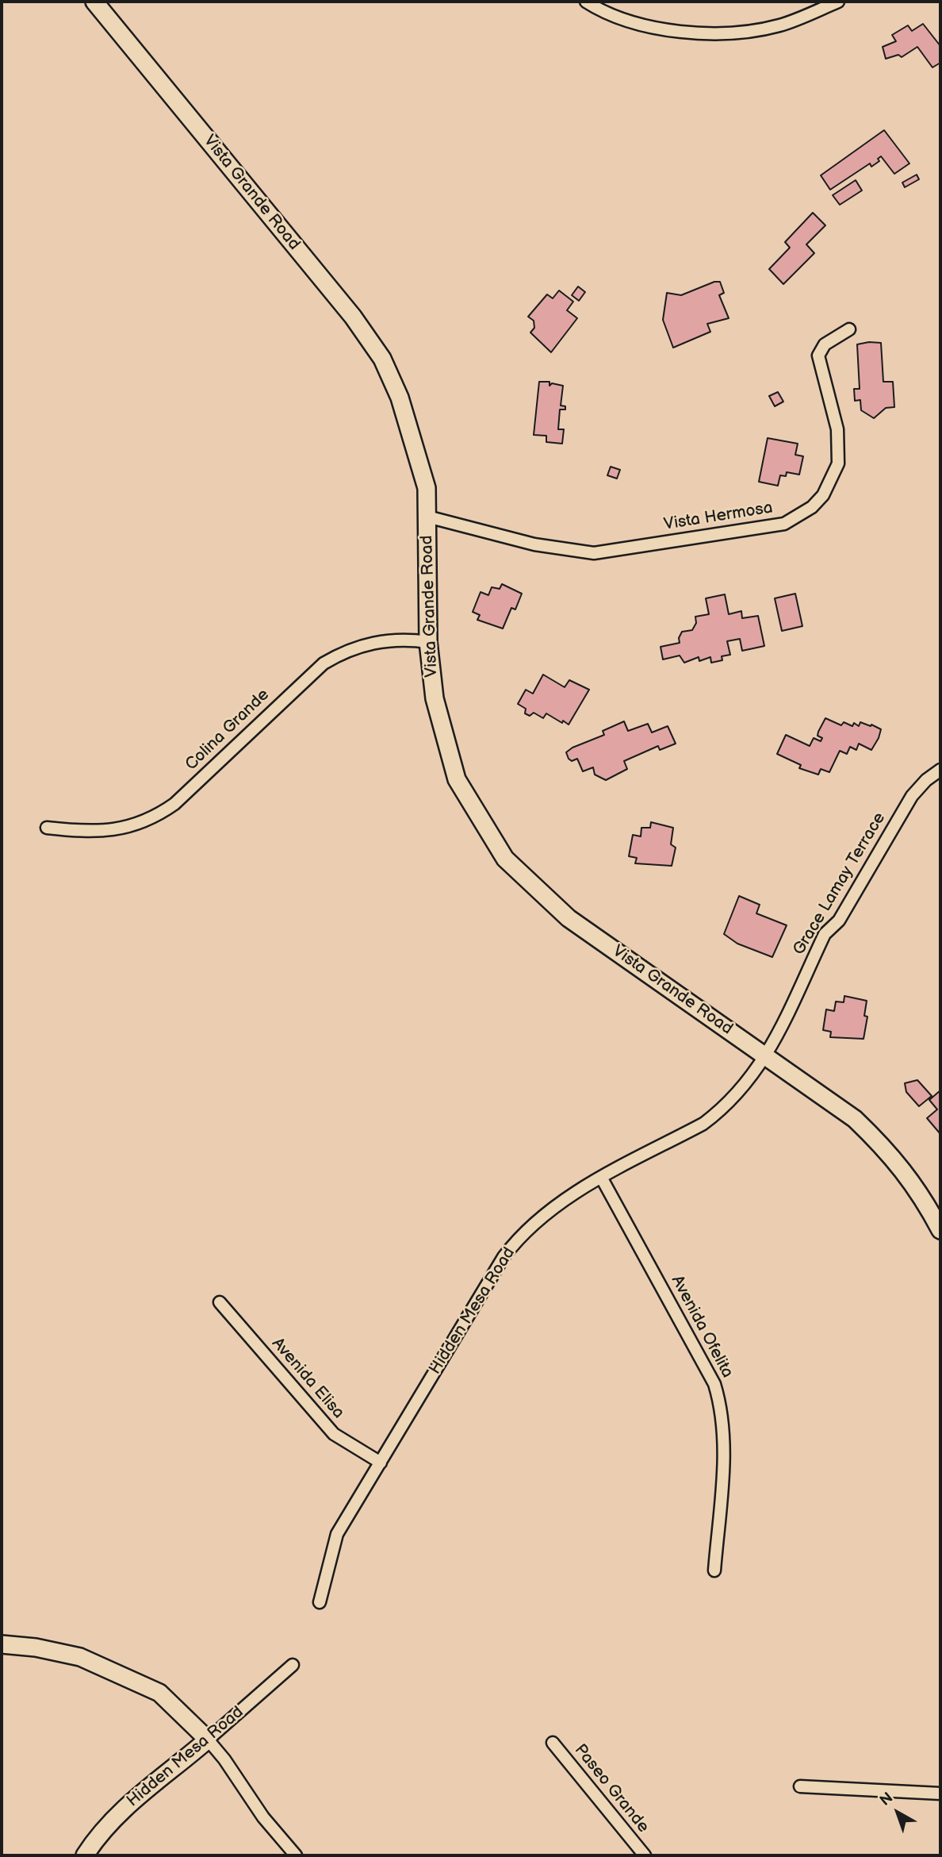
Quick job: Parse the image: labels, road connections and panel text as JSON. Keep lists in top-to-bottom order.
{
  "streets": {
    "street": [
      "Vista Grande Road",
      "Vista Hermosa",
      "Colina Grande",
      "Grace Lamay Terrace",
      "Hidden Mesa Road",
      "Avenida Ofelita",
      "Avenida Elisa",
      "Paseo Grande"
    ]
  },
  "crossings": [
    ["Vista Grande Road", "Vista Hermosa"],
    ["Vista Grande Road", "Colina Grande"],
    ["Vista Grande Road", "Grace Lamay Terrace"],
    ["Vista Grande Road", "Hidden Mesa Road"],
    ["Grace Lamay Terrace", "Hidden Mesa Road"],
    ["Hidden Mesa Road", "Avenida Ofelita"],
    ["Hidden Mesa Road", "Avenida Elisa"]
  ],
  "north": "top left"
}
